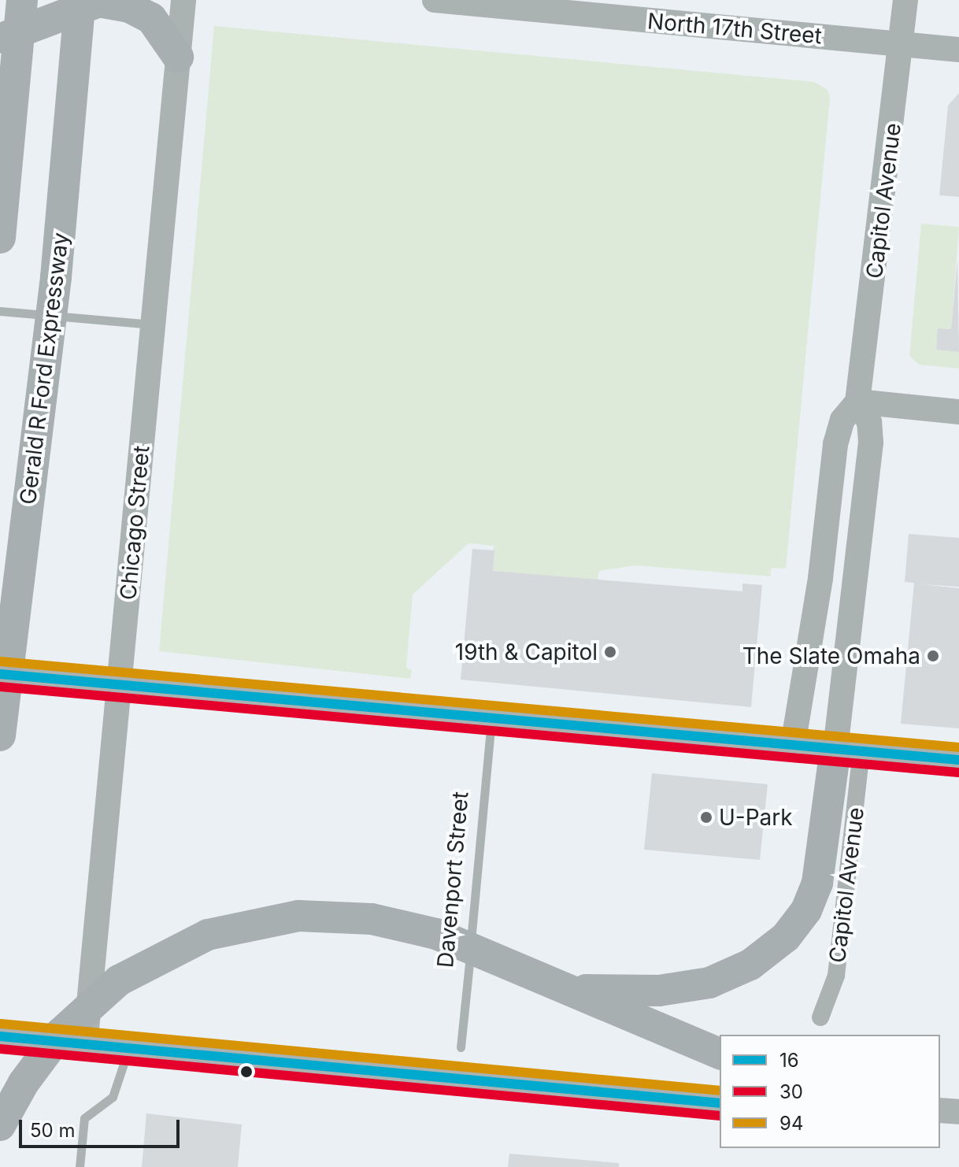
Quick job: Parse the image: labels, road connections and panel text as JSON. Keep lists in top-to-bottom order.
{
  "streets": {
    "highway": ["Gerald R Ford Expressway"],
    "street": ["North 17th Street", "Capitol Avenue", "Chicago Street"],
    "lane": ["Davenport Street"]
  },
  "crossings": [
    ["North 17th Street", "Capitol Avenue"]
  ],
  "places": ["19th & Capitol", "The Slate Omaha", "U-Park"],
  "lines": ["transit line 94", "transit line 16", "transit line 30"],
  "legend": ["16", "30", "94"],
  "scale_bar": "50 m"
}
